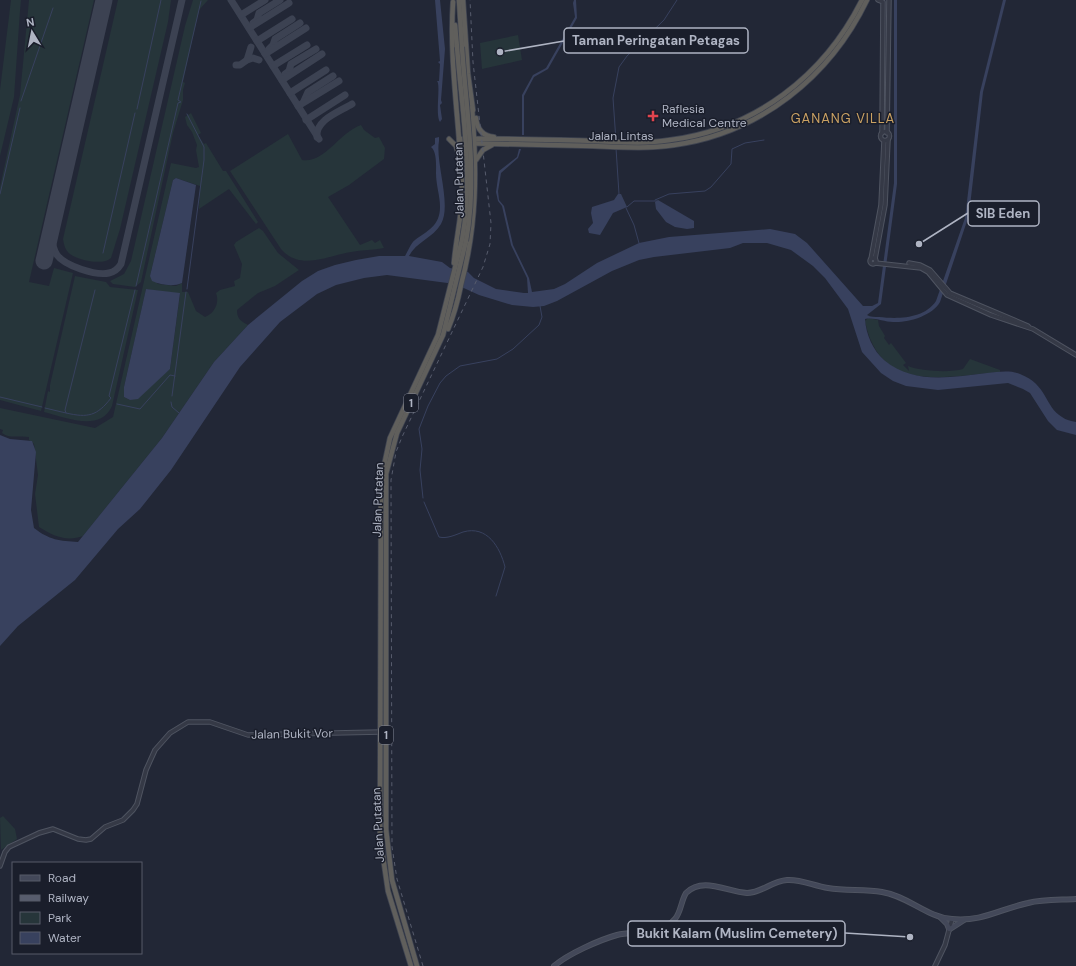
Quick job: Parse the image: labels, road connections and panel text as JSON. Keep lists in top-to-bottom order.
{
  "streets": {
    "highway": ["Jalan Lintas", "Jalan Putatan", "1"],
    "street": ["Jalan Bukit Vor"]
  },
  "crossings": [
    ["Jalan Putatan", "1"],
    ["Jalan Putatan", "Jalan Bukit Vor"]
  ],
  "districts": ["GANANG VILLA"],
  "places": {
    "other": ["Taman Peringatan Petagas", "SIB Eden", "Bukit Kalam (Muslim Cemetery)"],
    "health": ["Raflesia Medical Centre"]
  },
  "legend": [
    "Road",
    "Railway",
    "Park",
    "Water"
  ],
  "north": "top"
}
